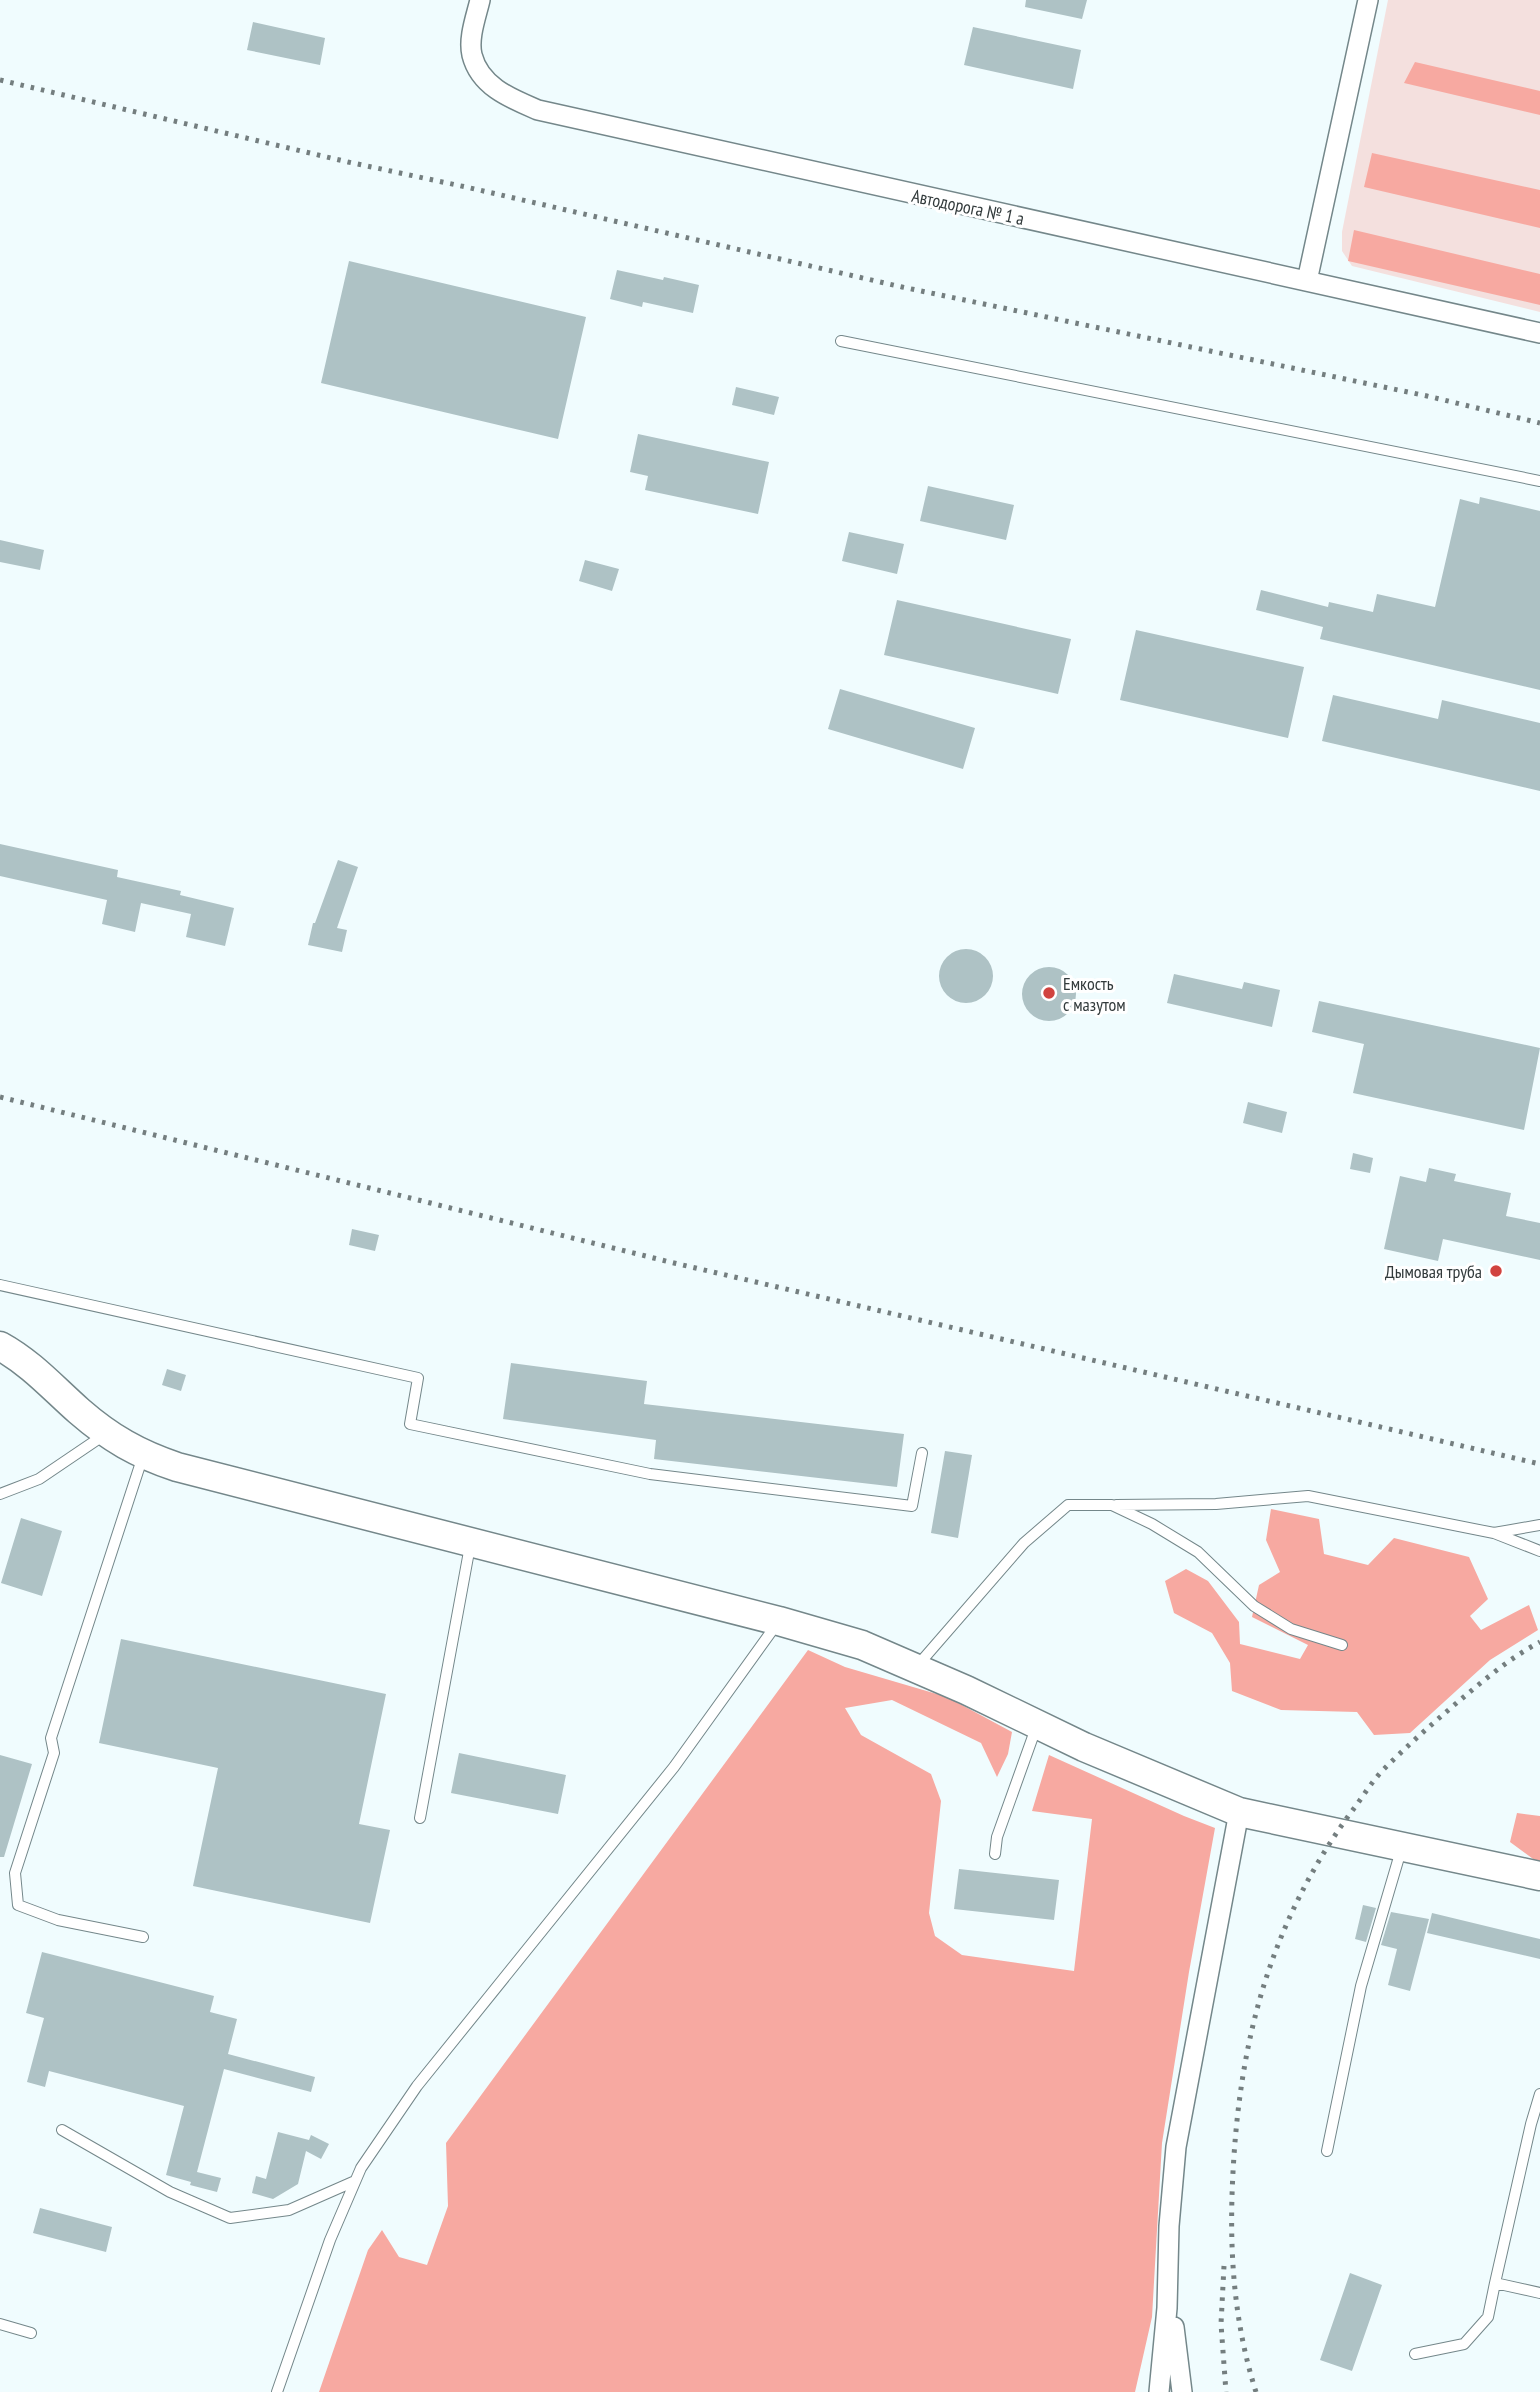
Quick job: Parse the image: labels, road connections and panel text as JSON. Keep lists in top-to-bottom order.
{
  "streets": {
    "street": ["Автодорога № 1 а"]
  },
  "places": ["Емкость с мазутом", "Дымовая труба"]
}
